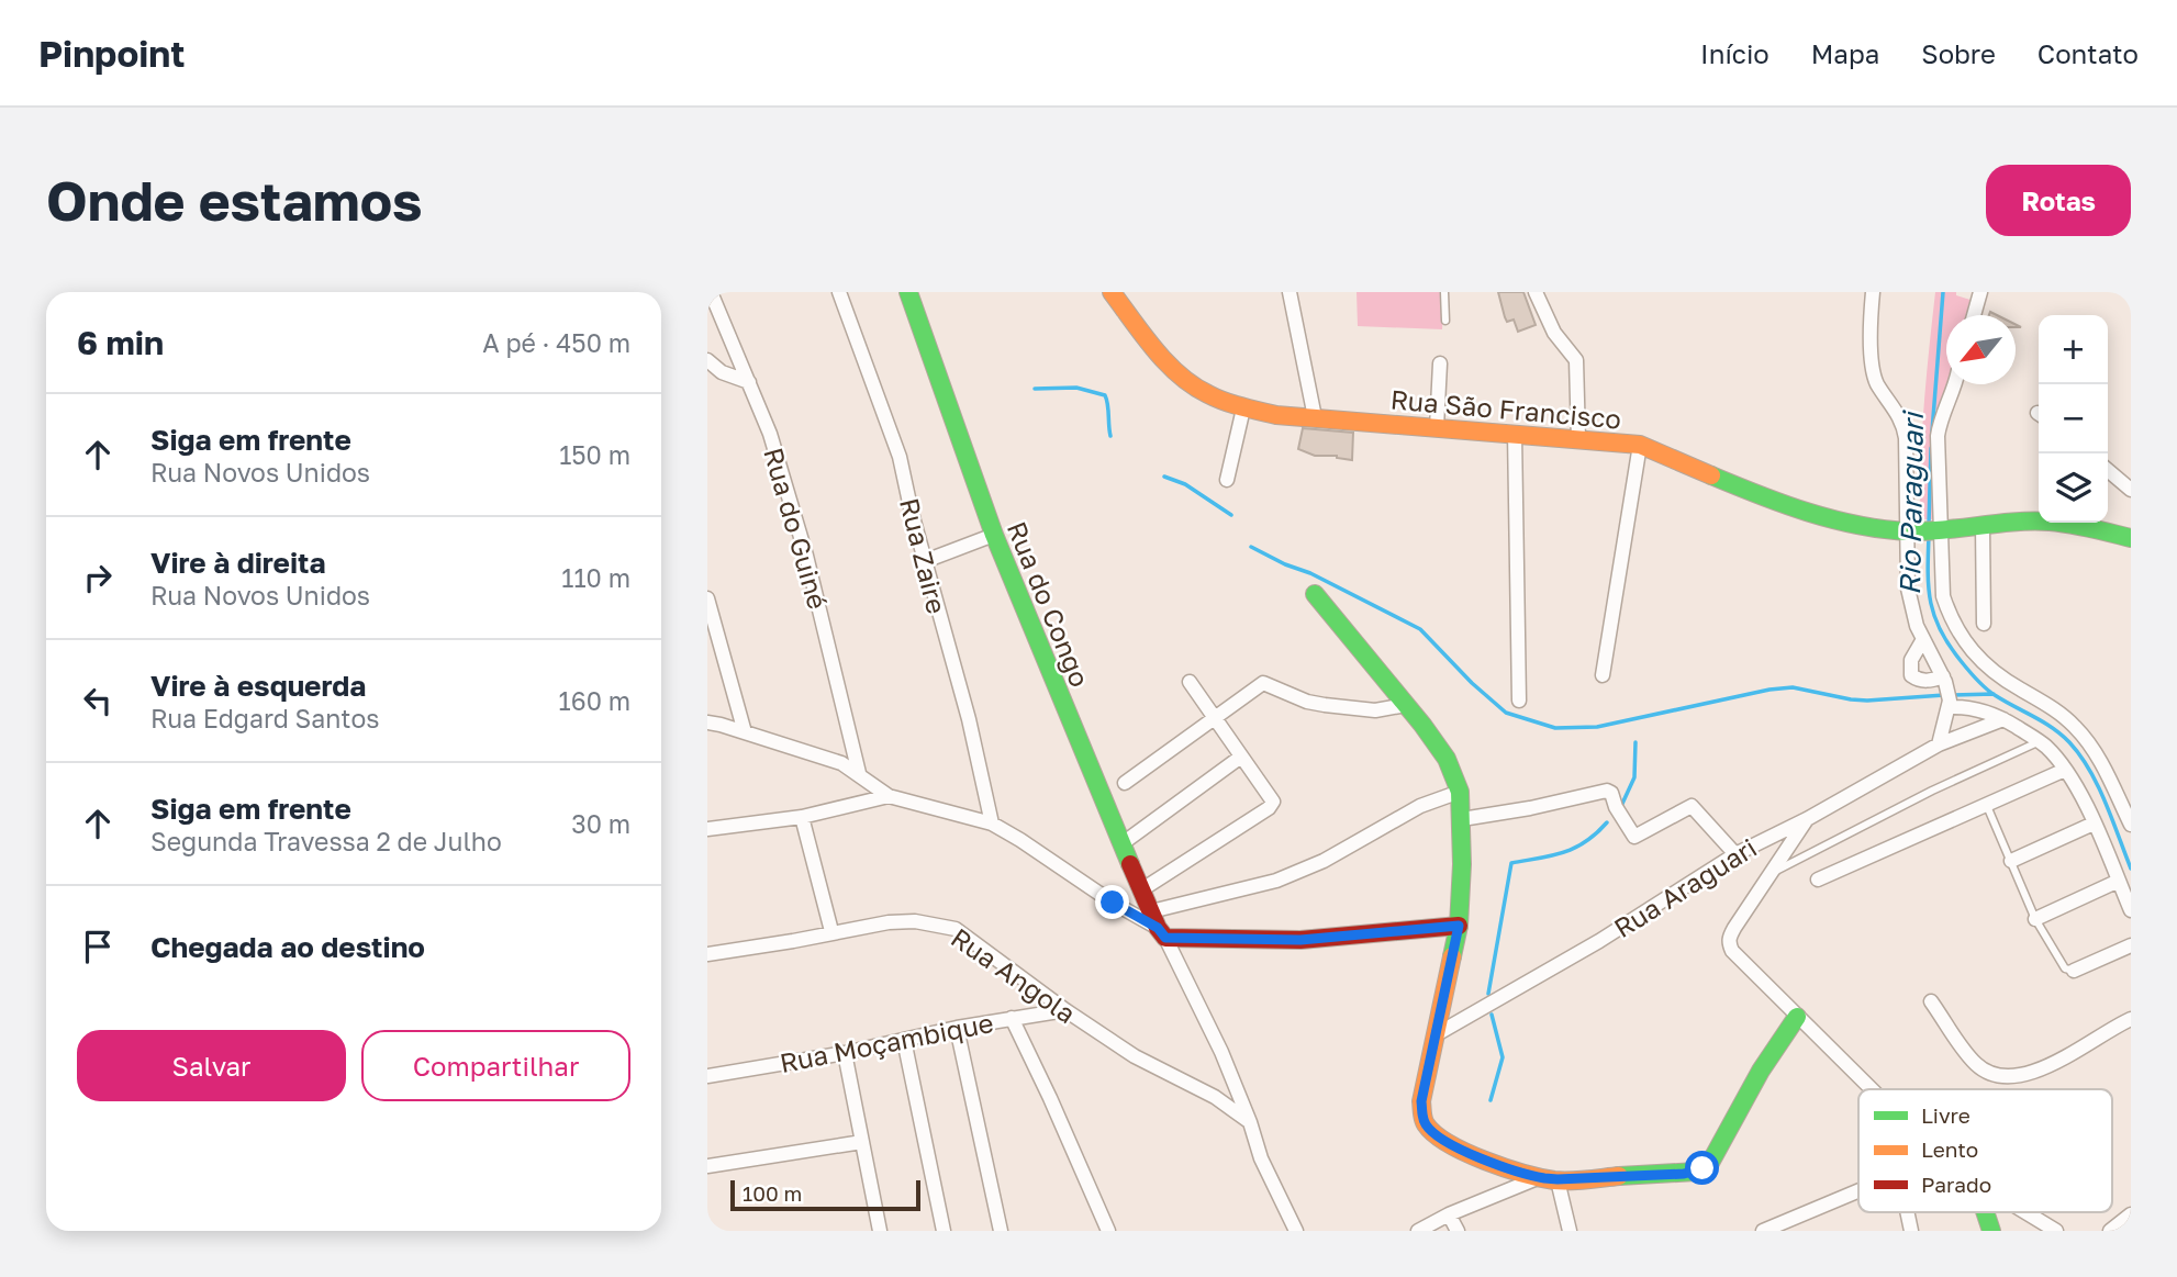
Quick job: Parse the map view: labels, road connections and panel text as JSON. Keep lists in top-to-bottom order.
{
  "streets": {
    "street": [
      "Rua São Francisco",
      "Rua do Guiné",
      "Rua Zaire",
      "Rua do Congo",
      "Rua Araguari",
      "Rua Angola",
      "Rua Moçambique"
    ]
  },
  "crossings": [
    ["Rua do Congo", "Rua Angola"],
    ["Rua Angola", "Rua Moçambique"]
  ],
  "water": ["Rio Paraguari"],
  "legend": ["Livre", "Lento", "Parado"],
  "scale_bar": "100 m",
  "north": "bottom left",
  "page": {
    "header": "Pinpoint",
    "nav": [
      "Início",
      "Mapa",
      "Sobre",
      "Contato"
    ],
    "buttons": [
      "Rotas",
      ["Salvar", "Compartilhar"]
    ],
    "title": "Onde estamos",
    "heading": ["6 min", "A pé · 450 m"],
    "map_buttons": ["+", "−"],
    "list": [
      ["Siga em frente", "Rua Novos Unidos", "150 m"],
      ["Vire à direita", "Rua Novos Unidos", "110 m"],
      ["Vire à esquerda", "Rua Edgard Santos", "160 m"],
      ["Siga em frente", "Segunda Travessa 2 de Julho", "30 m"],
      "Chegada ao destino"
    ],
    "scale": "100 m"
  }
}
